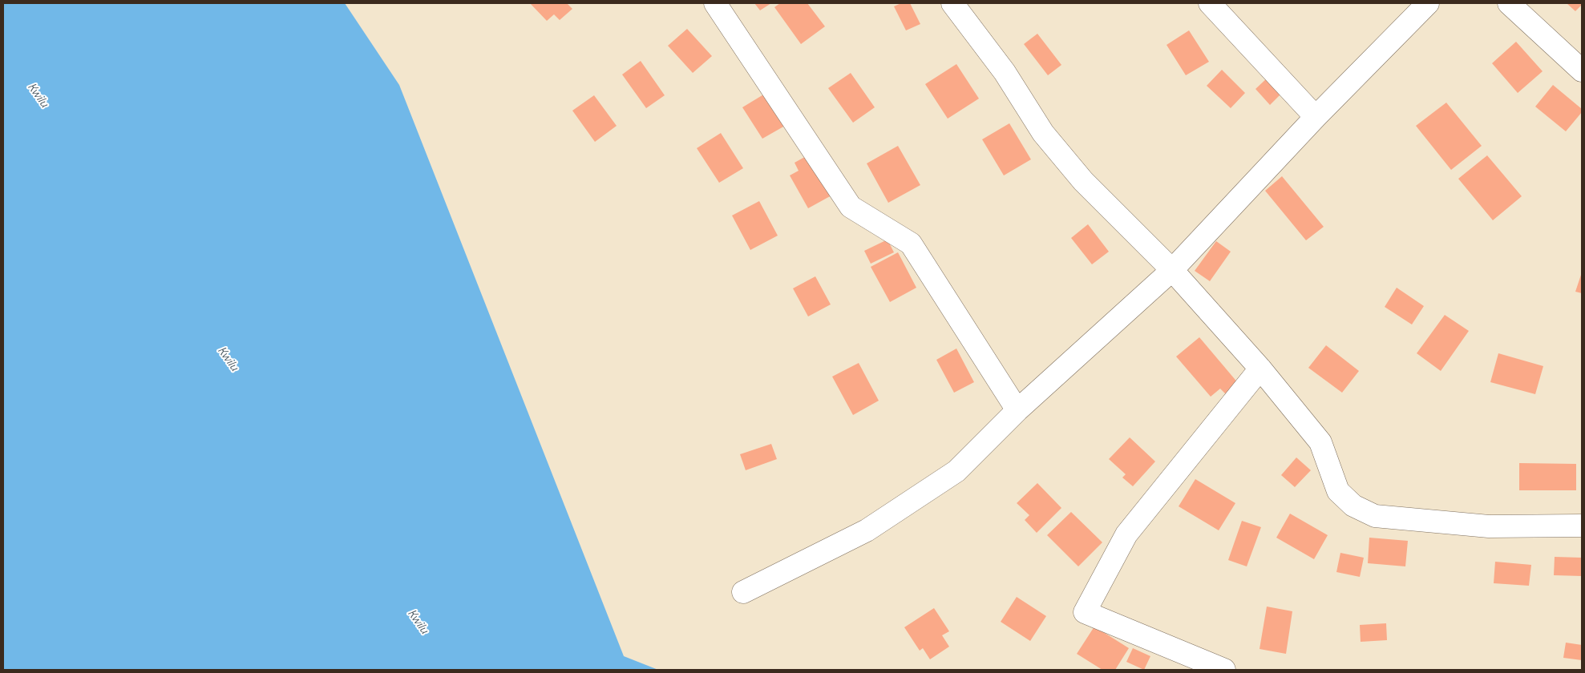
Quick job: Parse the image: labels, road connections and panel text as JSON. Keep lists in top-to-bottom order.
{
  "water": ["Kwilu"]
}
